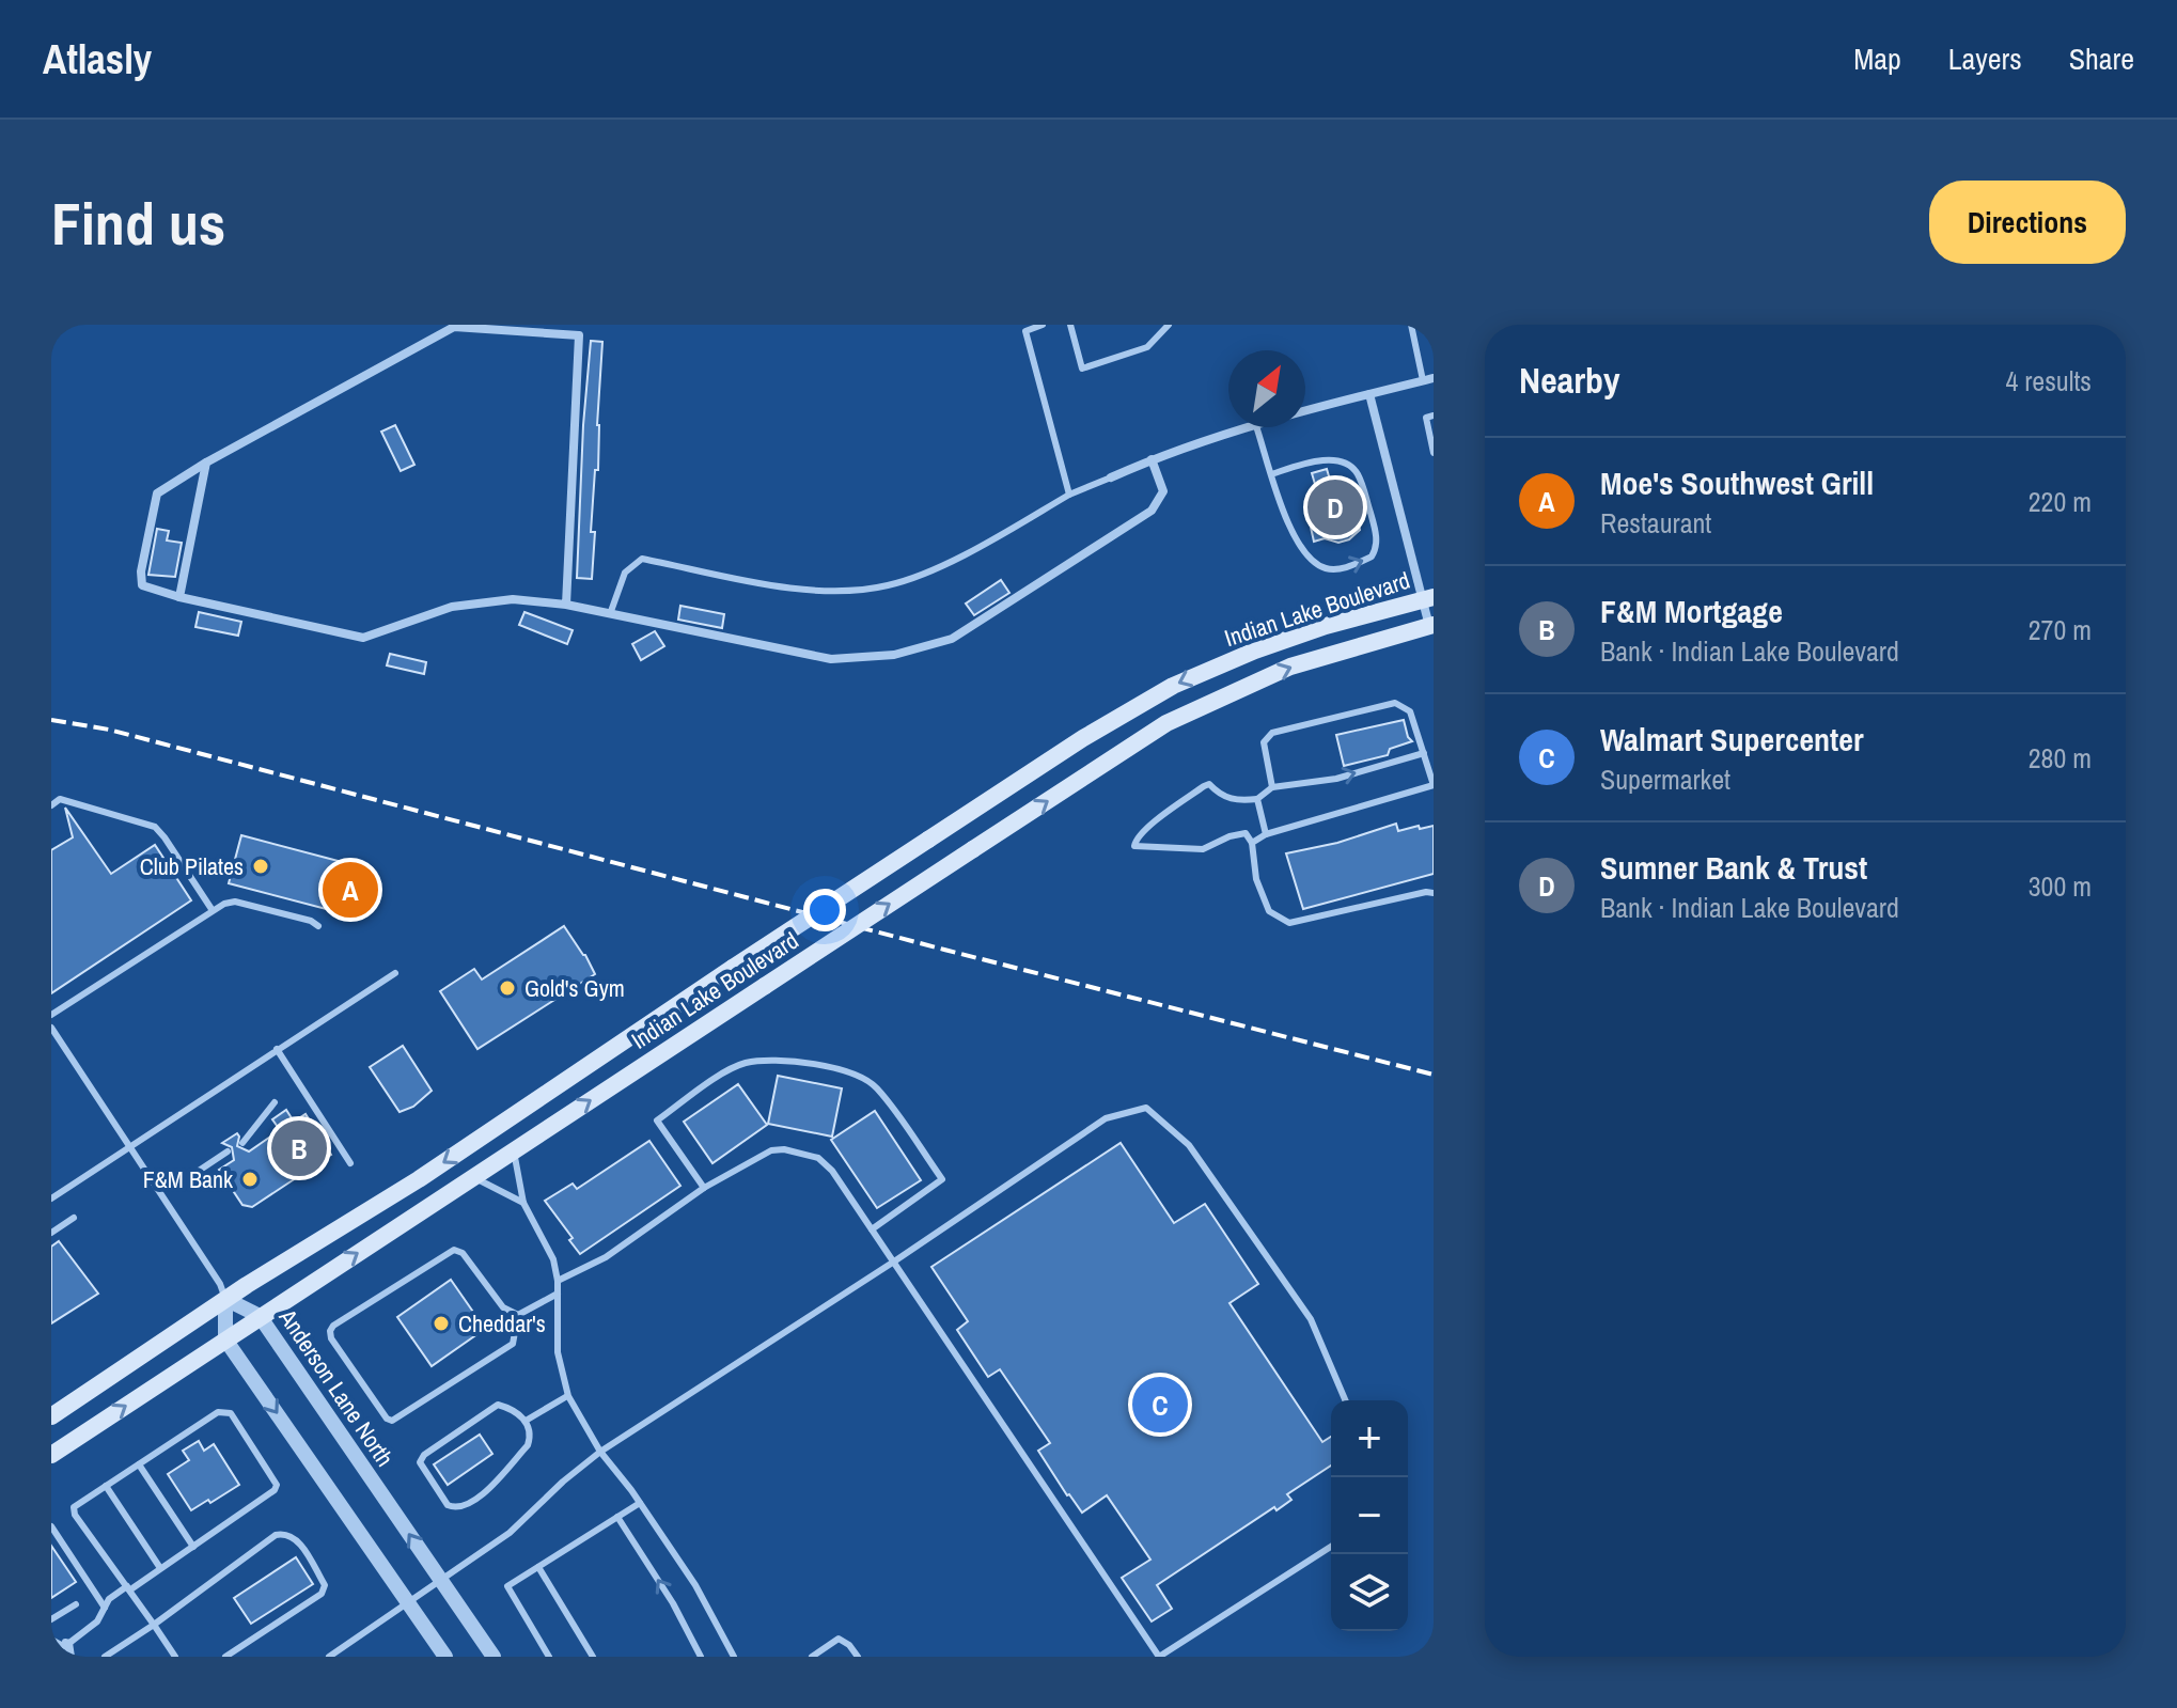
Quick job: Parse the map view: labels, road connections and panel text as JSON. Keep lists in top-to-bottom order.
{
  "streets": {
    "main road": ["Indian Lake Boulevard"],
    "street": ["Anderson Lane North"]
  },
  "crossings": [
    ["Indian Lake Boulevard", "Anderson Lane North"]
  ],
  "places": [
    "Club Pilates",
    "Gold's Gym",
    "F&M Bank",
    "Cheddar's"
  ],
  "north": "top right",
  "page": {
    "header": "Atlasly",
    "nav": ["Map", "Layers", "Share"],
    "buttons": "Directions",
    "title": "Find us",
    "heading": ["Nearby", "4 results"],
    "list": [
      {
        "mark": "A",
        "name": "Moe's Southwest Grill",
        "note": "Restaurant",
        "value": "220 m"
      },
      {
        "mark": "B",
        "name": "F&M Mortgage",
        "note": "Bank · Indian Lake Boulevard",
        "value": "270 m"
      },
      {
        "mark": "C",
        "name": "Walmart Supercenter",
        "note": "Supermarket",
        "value": "280 m"
      },
      {
        "mark": "D",
        "name": "Sumner Bank & Trust",
        "note": "Bank · Indian Lake Boulevard",
        "value": "300 m"
      }
    ],
    "pins": [
      "D",
      "A",
      "B",
      "C"
    ],
    "map_buttons": ["+", "−"]
  }
}
